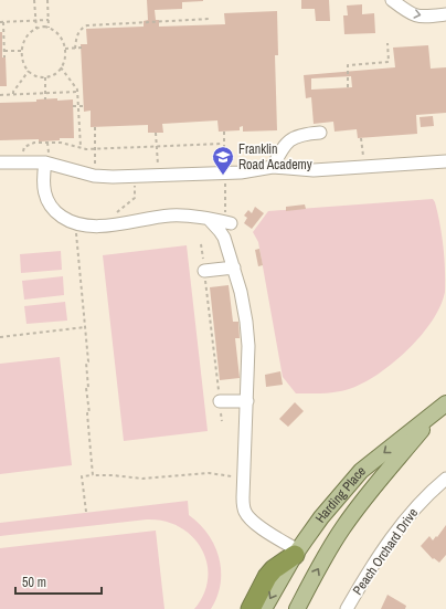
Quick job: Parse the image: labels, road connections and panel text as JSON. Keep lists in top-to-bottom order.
{
  "streets": {
    "main road": ["Harding Place"],
    "street": ["Peach Orchard Drive"]
  },
  "places": {
    "school or university": ["Franklin Road Academy"]
  },
  "scale_bar": "50 m"
}
